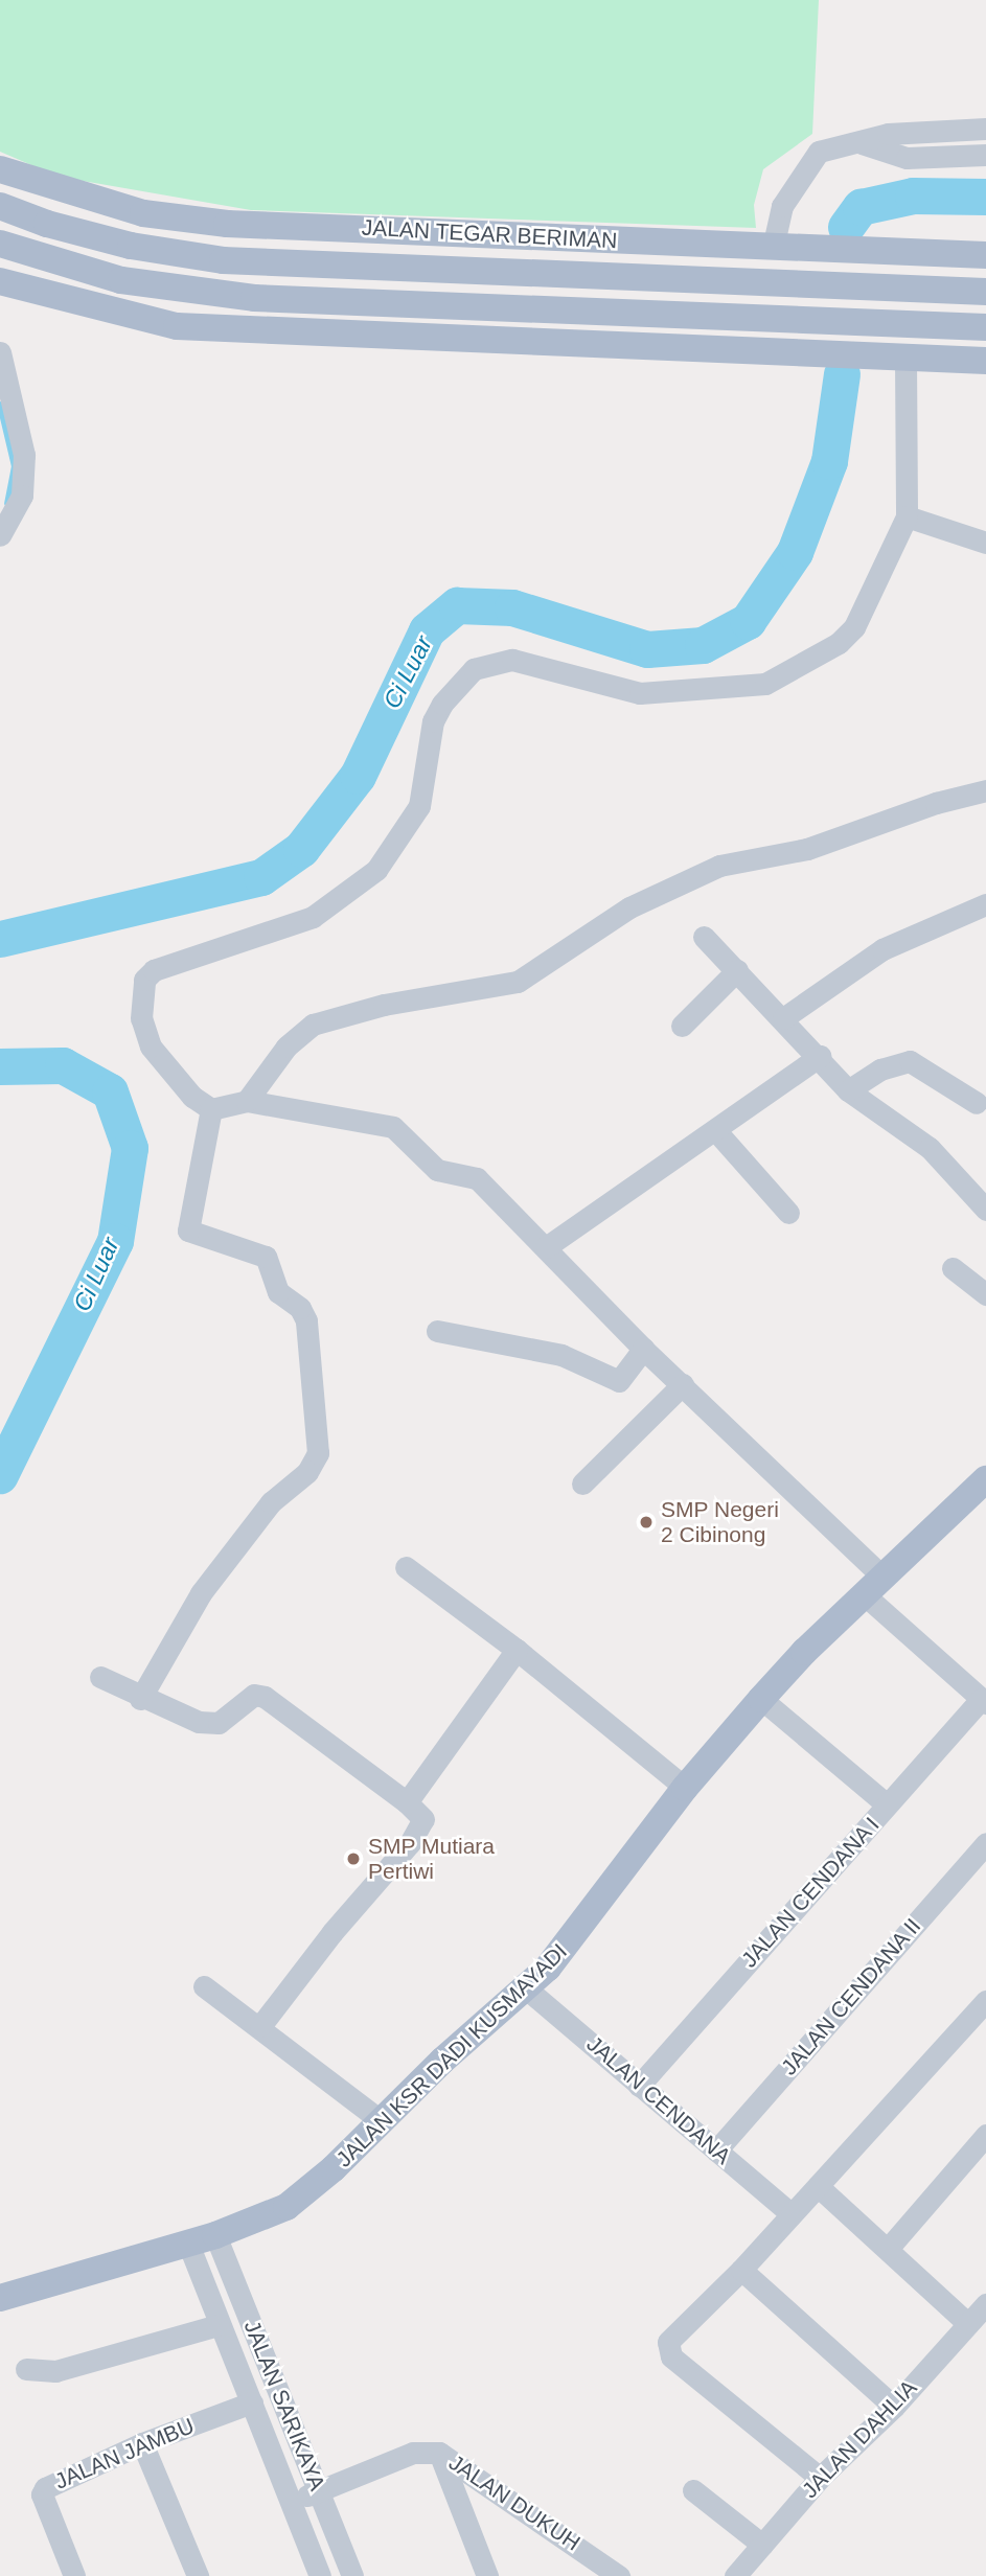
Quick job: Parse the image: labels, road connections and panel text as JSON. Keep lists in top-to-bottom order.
{
  "streets": {
    "main road": ["JALAN TEGAR BERIMAN", "JALAN KSR DADI KUSMAYADI"],
    "street": [
      "JALAN CENDANA I",
      "JALAN CENDANA II",
      "JALAN CENDANA",
      "JALAN SARIKAYA",
      "JALAN DAHLIA",
      "JALAN JAMBU",
      "JALAN DUKUH"
    ]
  },
  "crossings": [
    ["JALAN CENDANA I", "JALAN CENDANA"],
    ["JALAN CENDANA II", "JALAN CENDANA"],
    ["JALAN KSR DADI KUSMAYADI", "JALAN CENDANA"],
    ["JALAN KSR DADI KUSMAYADI", "JALAN SARIKAYA"],
    ["JALAN SARIKAYA", "JALAN JAMBU"]
  ],
  "water": ["Ci Luar"],
  "places": ["SMP Negeri 2 Cibinong", "SMP Mutiara Pertiwi"]
}
